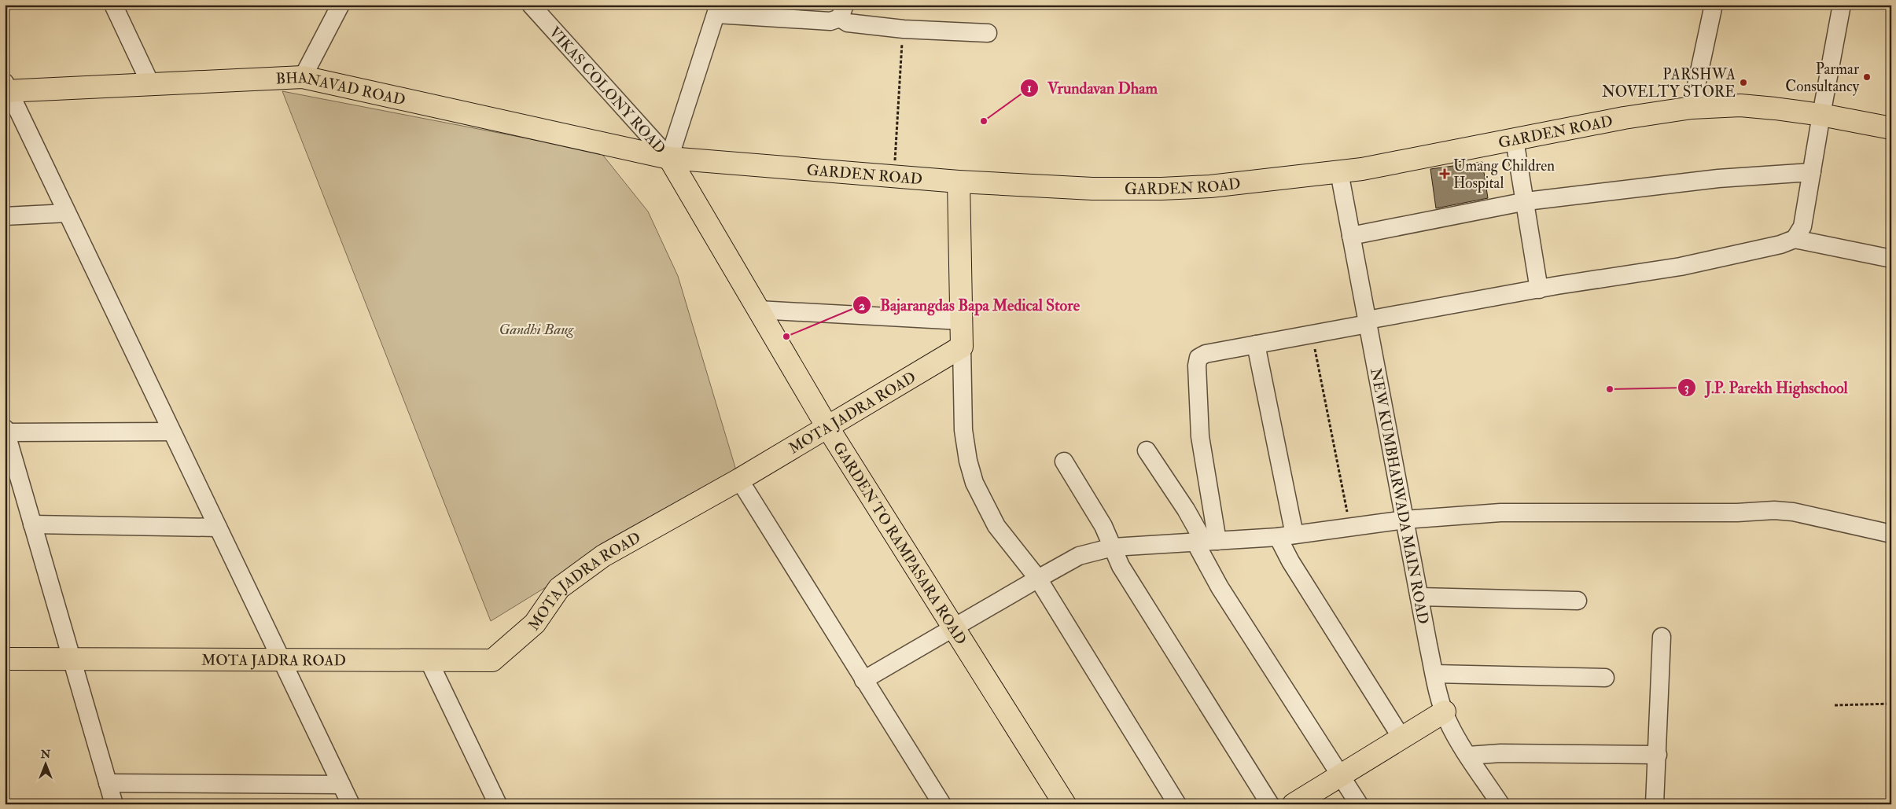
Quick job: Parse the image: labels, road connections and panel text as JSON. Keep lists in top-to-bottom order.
{
  "streets": {
    "main road": [
      "BHANAVAD ROAD",
      "GARDEN ROAD",
      "MOTA JADRA ROAD",
      "GARDEN TO RAMPASARA ROAD"
    ],
    "street": ["VIKAS COLONY ROAD", "NEW KUMBHARWADA MAIN ROAD"]
  },
  "crossings": [
    ["BHANAVAD ROAD", "VIKAS COLONY ROAD"],
    ["BHANAVAD ROAD", "GARDEN ROAD"],
    ["BHANAVAD ROAD", "GARDEN TO RAMPASARA ROAD"],
    ["VIKAS COLONY ROAD", "GARDEN ROAD"],
    ["VIKAS COLONY ROAD", "GARDEN TO RAMPASARA ROAD"],
    ["GARDEN ROAD", "NEW KUMBHARWADA MAIN ROAD"],
    ["GARDEN ROAD", "GARDEN TO RAMPASARA ROAD"],
    ["MOTA JADRA ROAD", "GARDEN TO RAMPASARA ROAD"]
  ],
  "parks": ["Gandhi Baug"],
  "places": {
    "other": [
      "Parmar Consultancy",
      "PARSHWA NOVELTY STORE",
      "Vrundavan Dham",
      "Bajarangdas Bapa Medical Store",
      "J.P. Parekh Highschool"
    ],
    "health": ["Umang Children Hospital"]
  },
  "north": "top"
}
